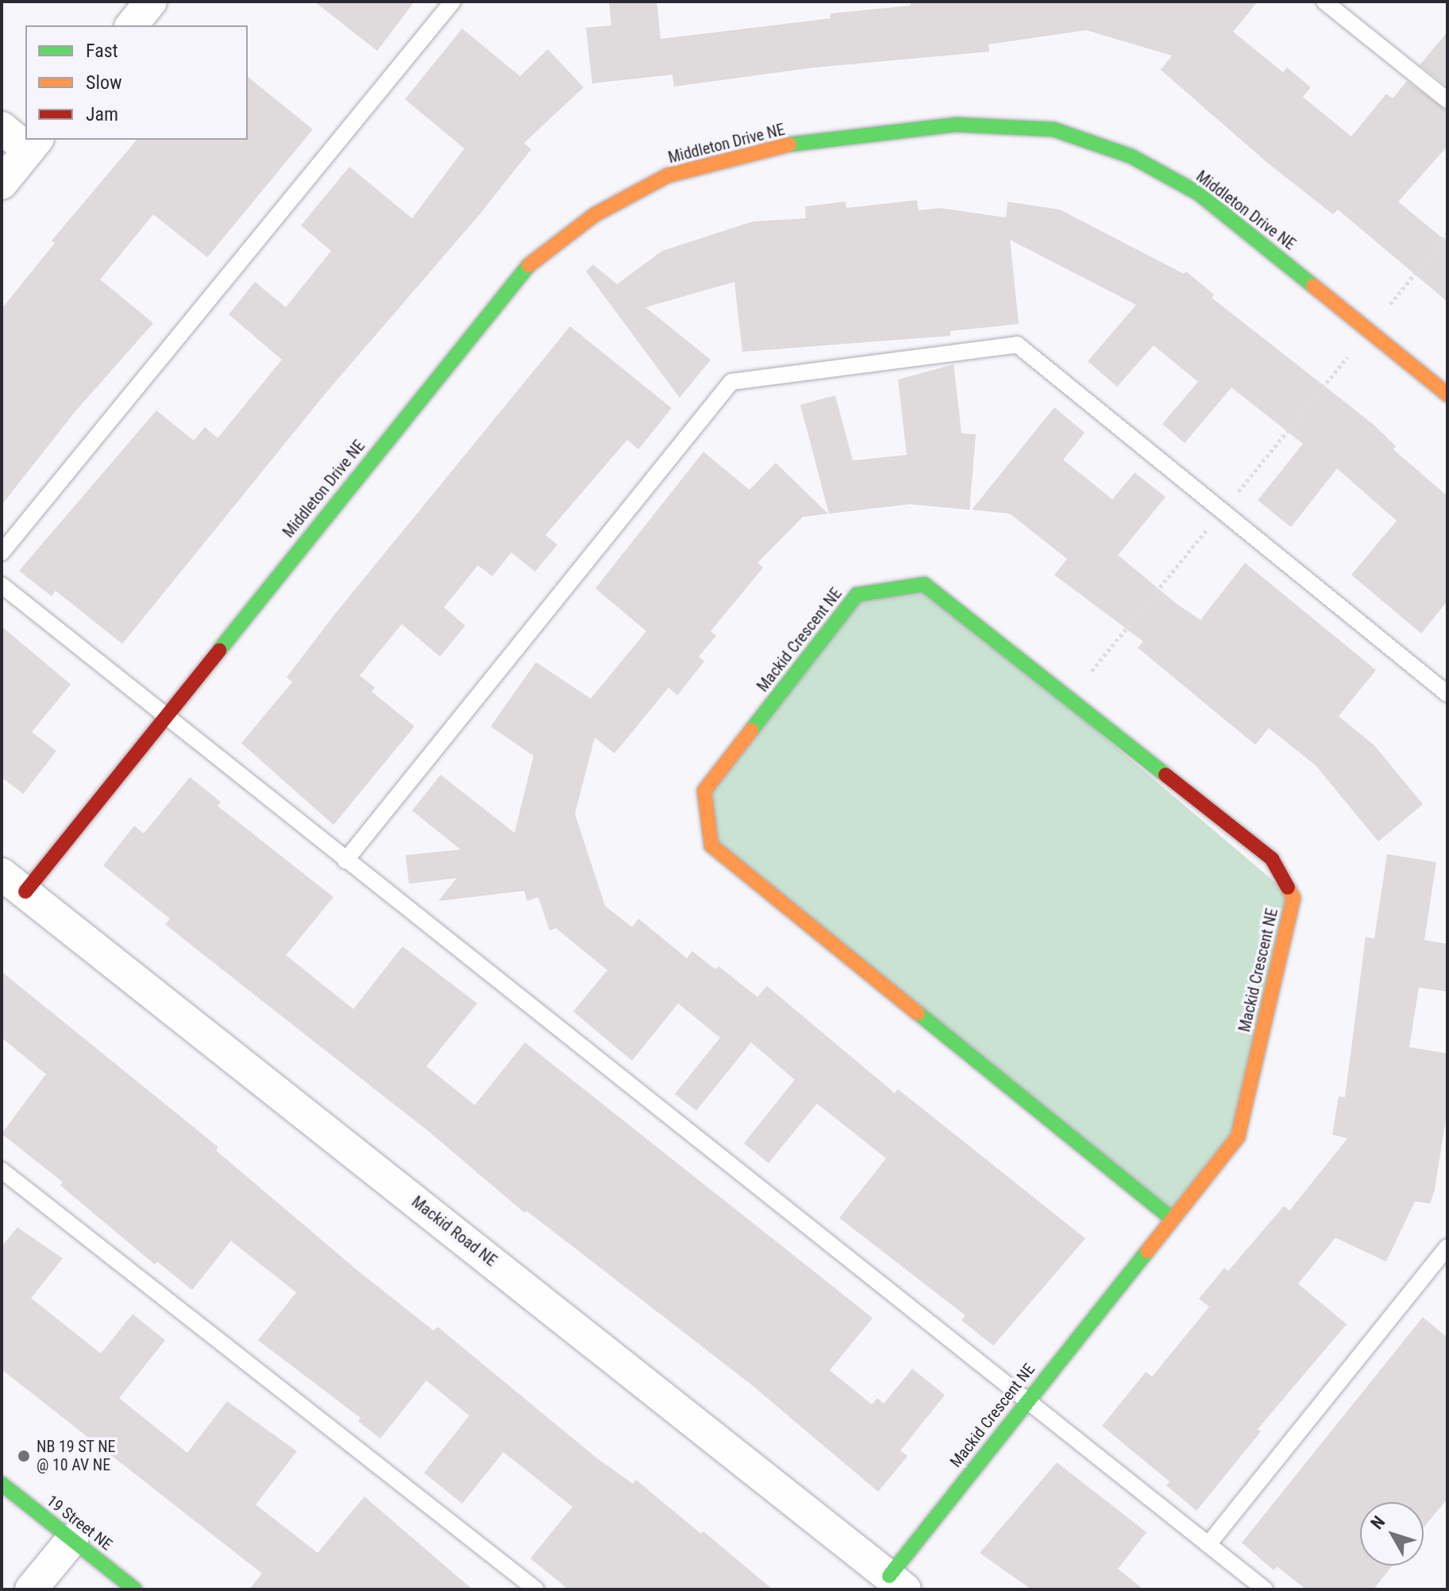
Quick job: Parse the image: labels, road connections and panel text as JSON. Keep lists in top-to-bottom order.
{
  "streets": {
    "street": [
      "Middleton Drive NE",
      "Mackid Crescent NE",
      "Mackid Road NE",
      "19 Street NE"
    ]
  },
  "crossings": [
    ["Middleton Drive NE", "Mackid Road NE"],
    ["Mackid Crescent NE", "Mackid Road NE"]
  ],
  "places": ["NB 19 ST NE @ 10 AV NE"],
  "legend": ["Fast", "Slow", "Jam"],
  "north": "top left"
}
